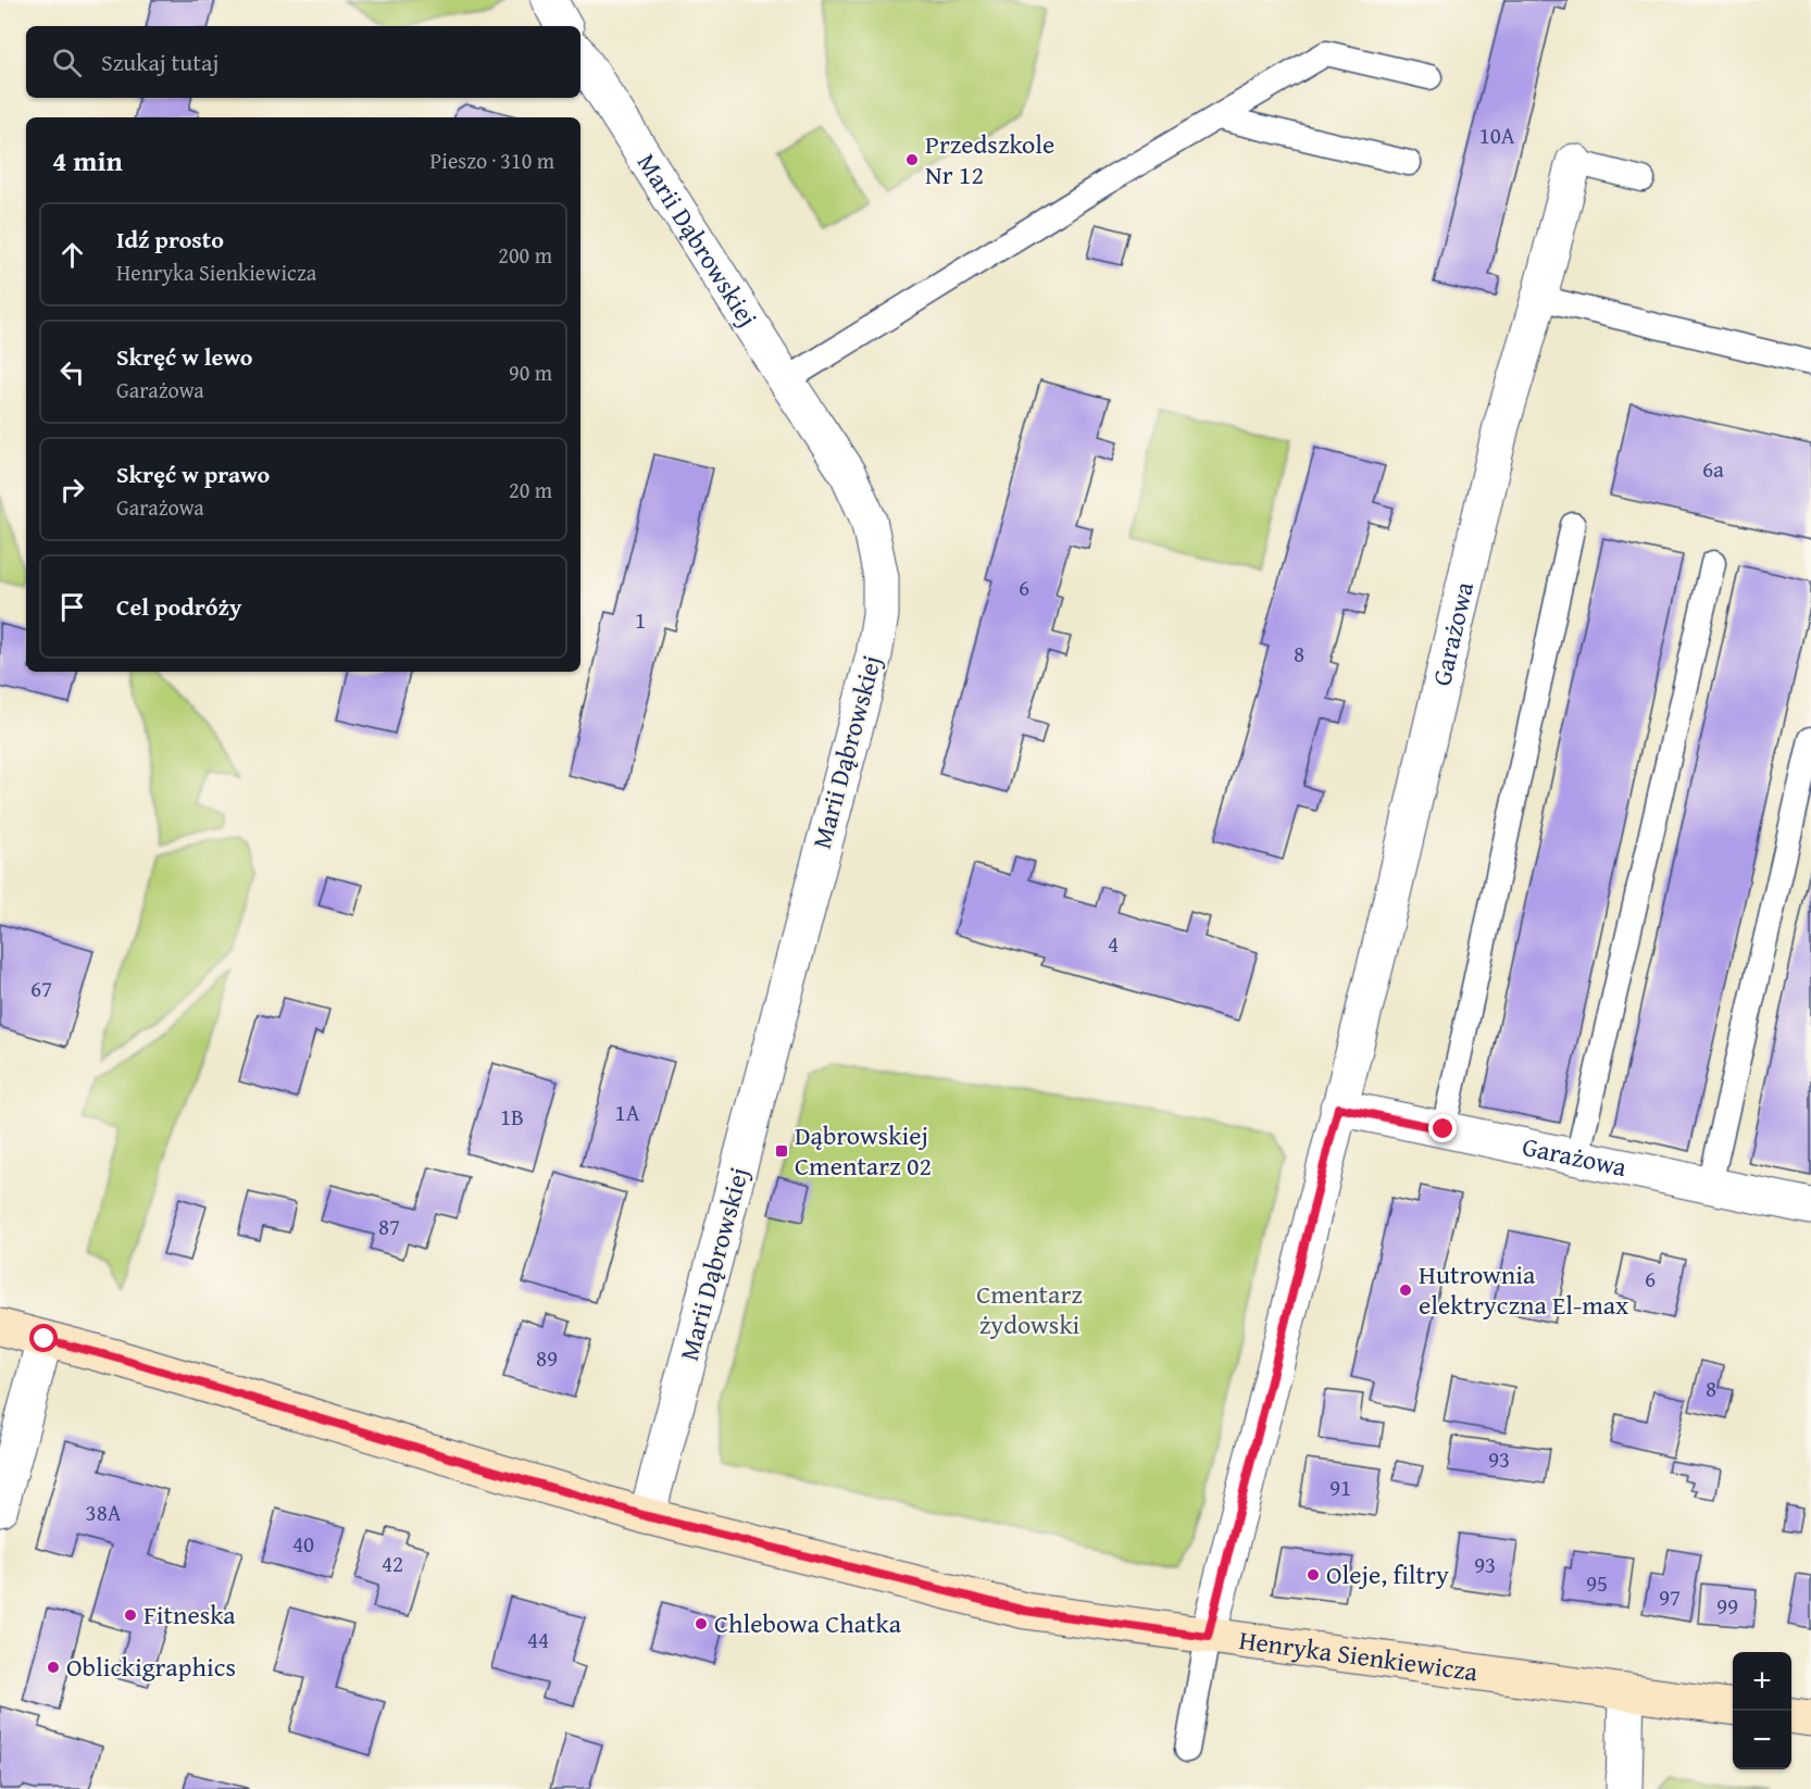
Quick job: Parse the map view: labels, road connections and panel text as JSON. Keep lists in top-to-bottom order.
{
  "streets": {
    "street": ["Marii Dąbrowskiej", "Garażowa", "Henryka Sienkiewicza"]
  },
  "crossings": [
    ["Marii Dąbrowskiej", "Henryka Sienkiewicza"],
    ["Garażowa", "Henryka Sienkiewicza"]
  ],
  "parks": ["Cmentarz żydowski"],
  "places": {
    "other": [
      "Przedszkole Nr 12",
      "Hutrownia elektryczna El-max",
      "Oleje, filtry",
      "Fitneska",
      "Chlebowa Chatka",
      "Oblickigraphics"
    ],
    "transit": ["Dąbrowskiej Cmentarz 02"]
  },
  "house_numbers": [
    "10A",
    "6a",
    "6",
    "1",
    "8",
    "4",
    "67",
    "1A",
    "1B",
    "87",
    "6",
    "89",
    "8",
    "93",
    "91",
    "38A",
    "40",
    "42",
    "93",
    "95",
    "97",
    "99",
    "44"
  ],
  "page": {
    "search": "Szukaj tutaj",
    "heading": ["4 min", "Pieszo · 310 m"],
    "list": [
      ["Idź prosto", "Henryka Sienkiewicza", "200 m"],
      ["Skręć w lewo", "Garażowa", "90 m"],
      ["Skręć w prawo", "Garażowa", "20 m"],
      "Cel podróży"
    ],
    "map_buttons": ["+", "−"]
  }
}
